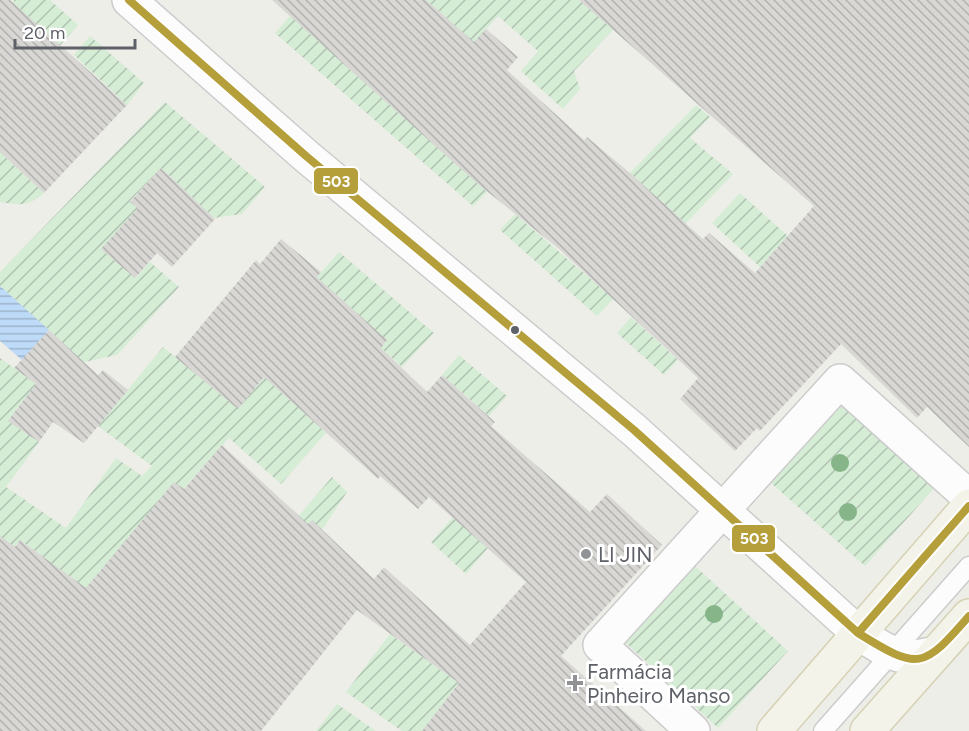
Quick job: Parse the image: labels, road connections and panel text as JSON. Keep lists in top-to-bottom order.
{
  "places": {
    "other": ["LI JIN"],
    "health": ["Farmácia Pinheiro Manso"]
  },
  "lines": ["transit line 503"],
  "scale_bar": "20 m"
}
